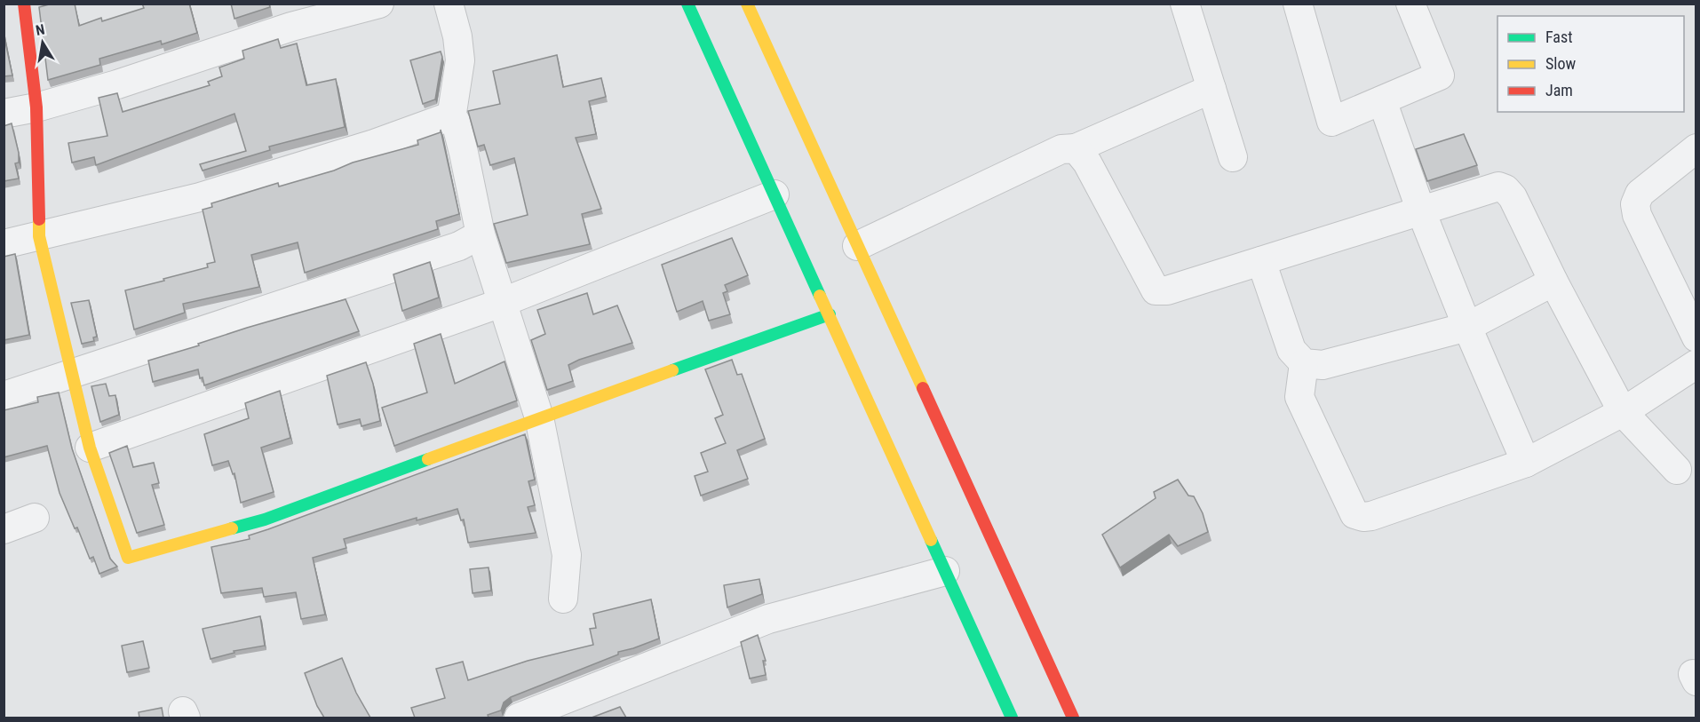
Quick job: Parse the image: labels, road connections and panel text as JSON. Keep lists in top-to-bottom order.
{
  "legend": ["Fast", "Slow", "Jam"],
  "north": "top"
}
